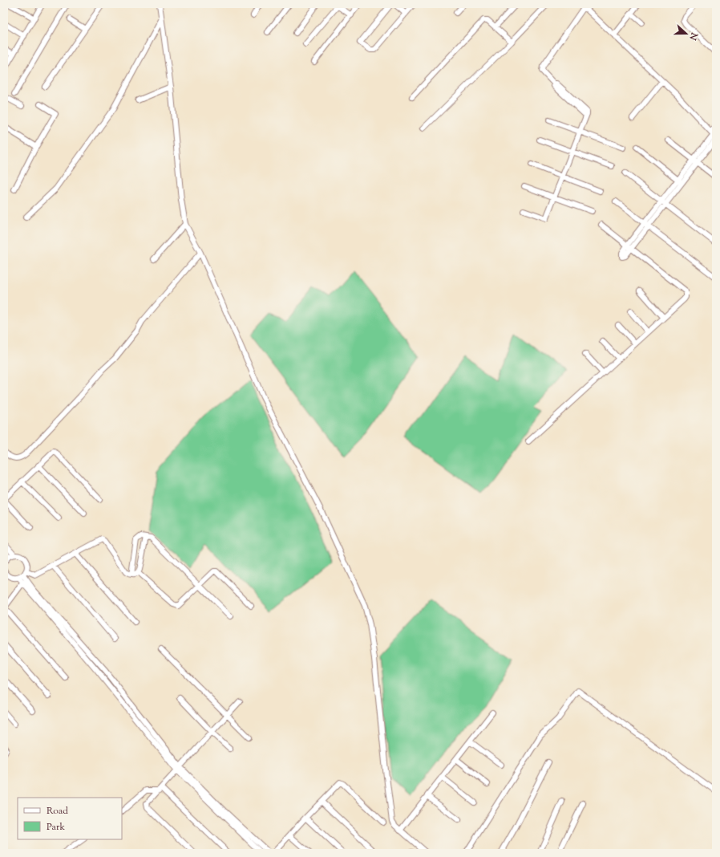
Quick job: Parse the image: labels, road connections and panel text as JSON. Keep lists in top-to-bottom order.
{
  "legend": ["Road", "Park"],
  "north": "right"
}
